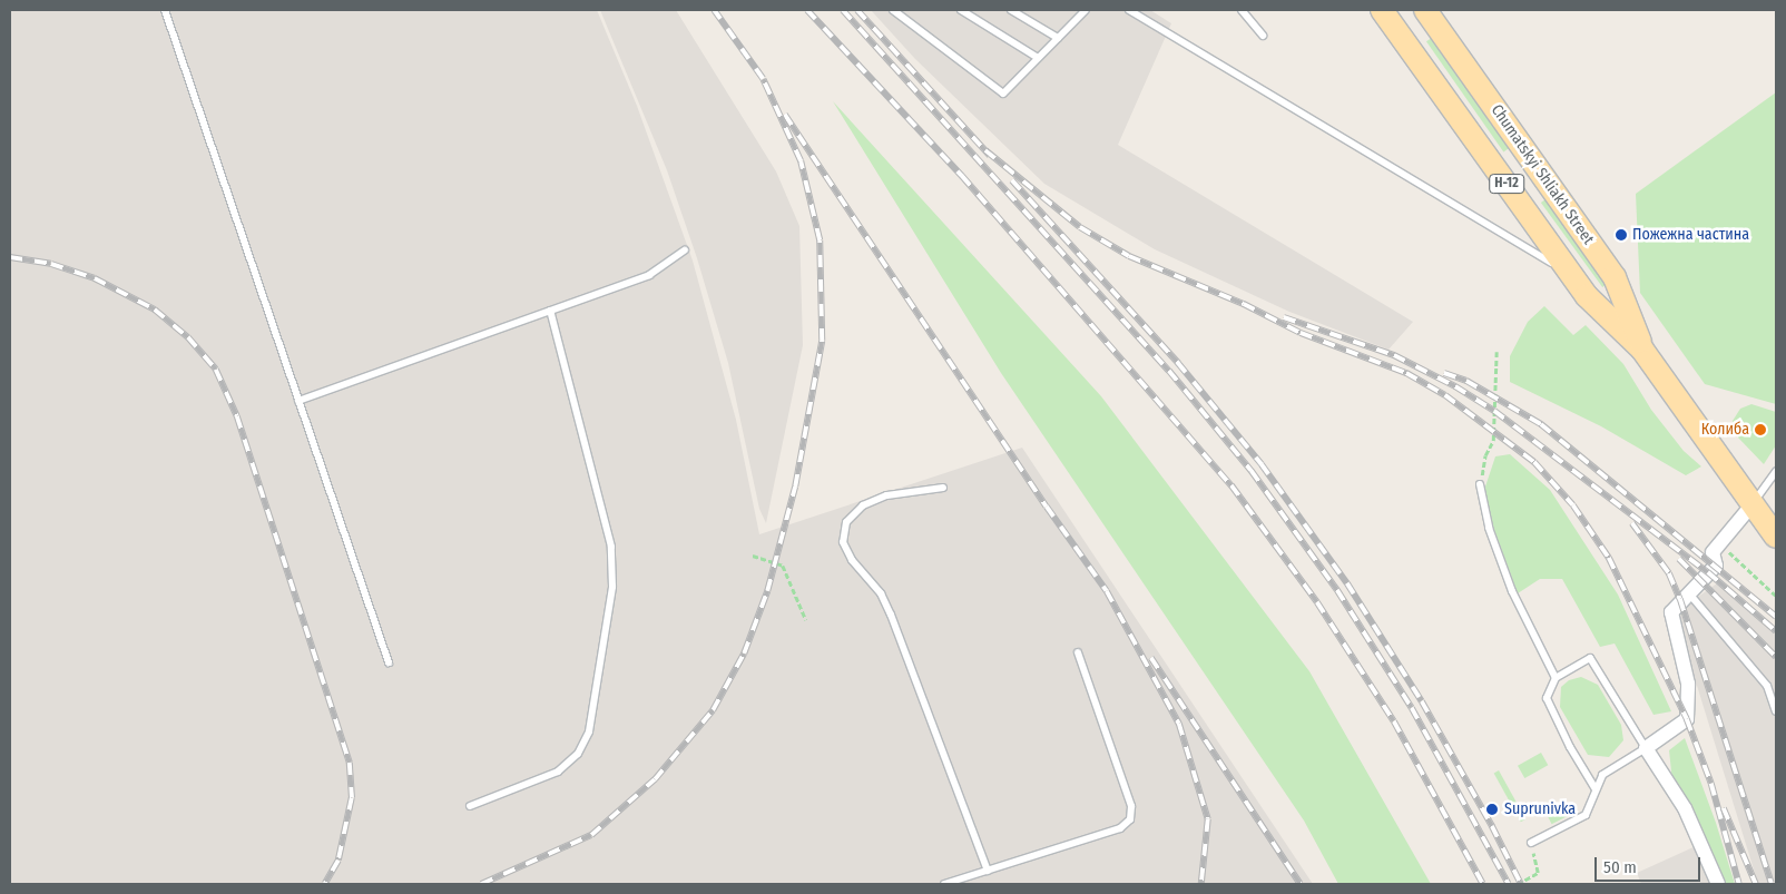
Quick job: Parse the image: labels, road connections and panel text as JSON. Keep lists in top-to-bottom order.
{
  "streets": {
    "main road": ["Chumatskyi Shliakh Street", "Н-12"]
  },
  "places": ["Пожежна частина", "Колиба", "Suprunivka"],
  "scale_bar": "50 m"
}
